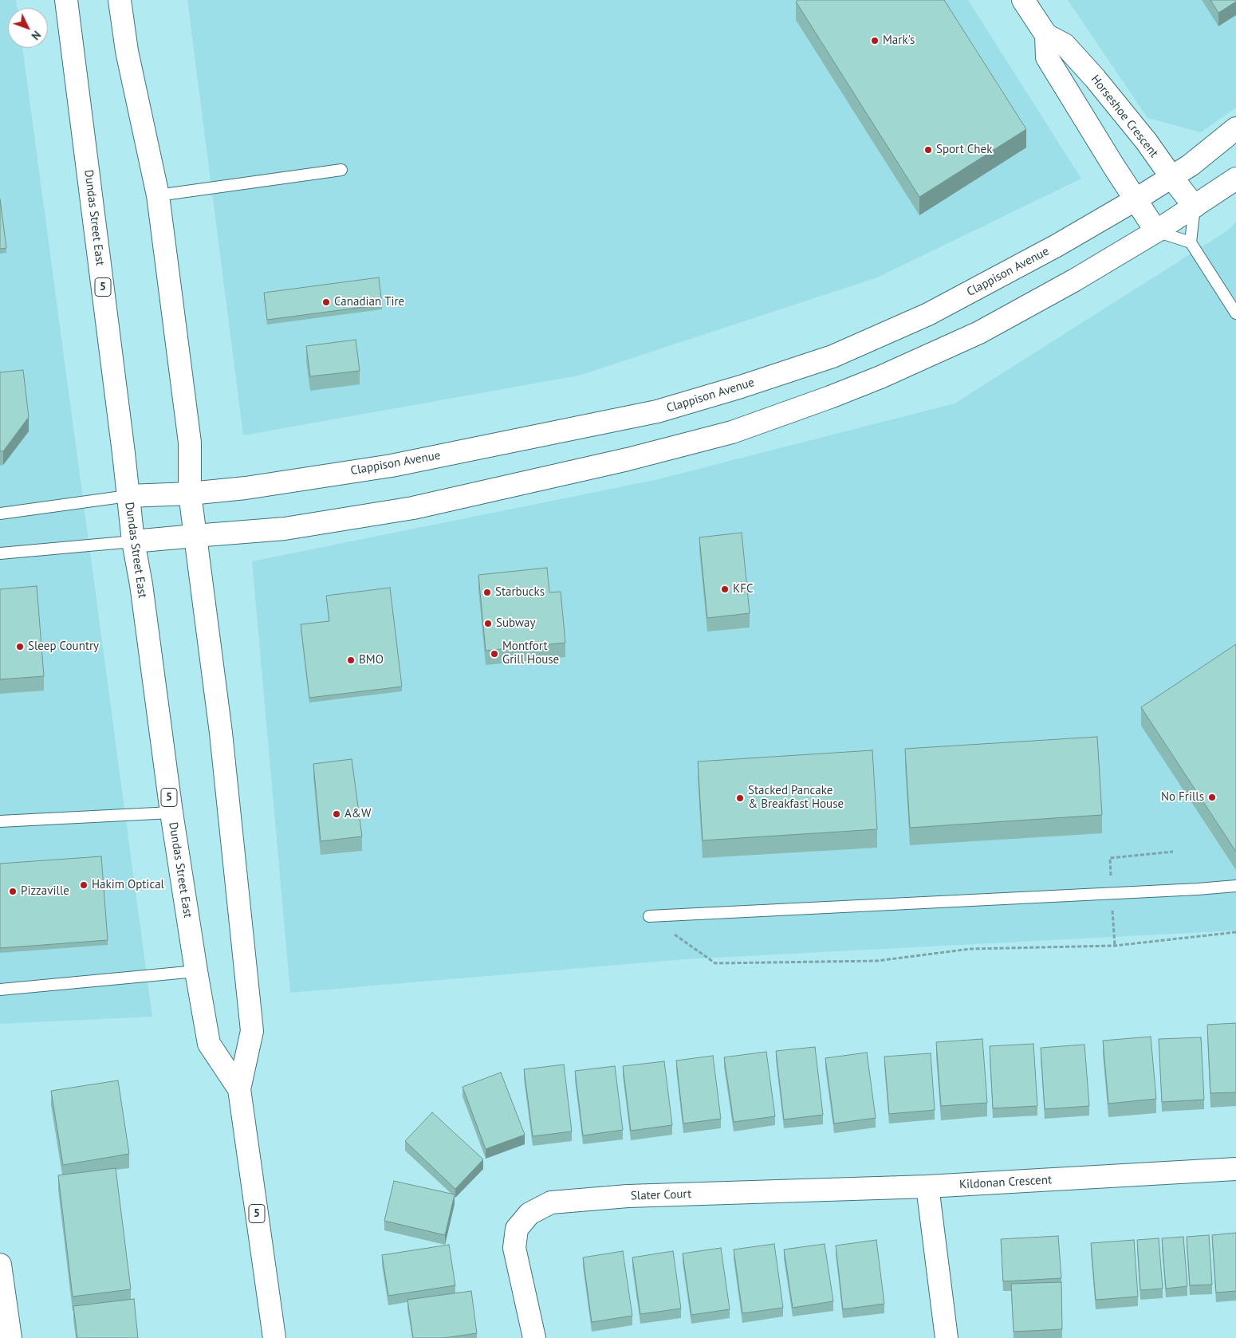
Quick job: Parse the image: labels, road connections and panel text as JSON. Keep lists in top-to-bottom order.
{
  "streets": {
    "main road": [
      "Horseshoe Crescent",
      "Dundas Street East",
      "Clappison Avenue",
      "5",
      "Kildonan Crescent",
      "Slater Court"
    ]
  },
  "crossings": [
    ["Horseshoe Crescent", "Clappison Avenue"],
    ["Dundas Street East", "Clappison Avenue"],
    ["Kildonan Crescent", "Slater Court"]
  ],
  "places": [
    "Mark's",
    "Sport Chek",
    "Canadian Tire",
    "KFC",
    "Starbucks",
    "Subway",
    "Sleep Country",
    "Montfort Grill House",
    "BMO",
    "No Frills",
    "Stacked Pancake & Breakfast House",
    "A&W",
    "Hakim Optical",
    "Pizzaville"
  ],
  "north": "bottom right"
}
